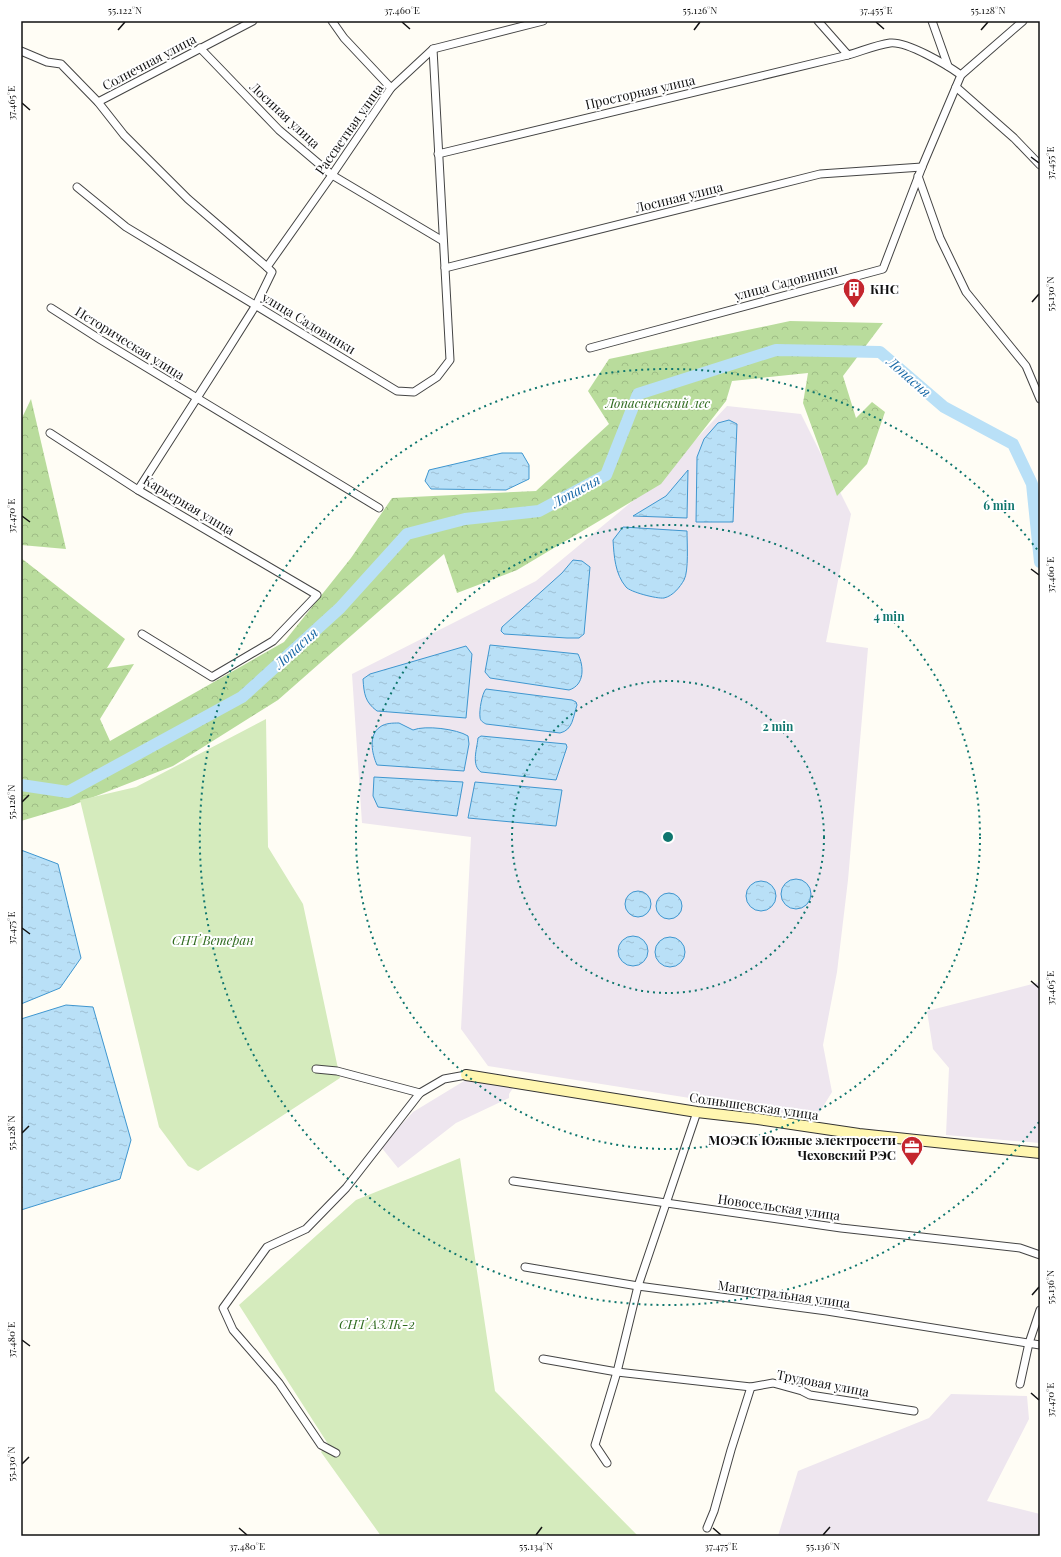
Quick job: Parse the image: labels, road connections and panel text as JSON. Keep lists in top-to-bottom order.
{
  "streets": {
    "street": [
      "Солнечная улица",
      "Просторная улица",
      "Лосиная улица",
      "Рассветная улица",
      "улица Садовники",
      "Историческая улица",
      "Карьерная улица",
      "Солнышевская улица",
      "Новосельская улица",
      "Магистральная улица",
      "Трудовая улица"
    ]
  },
  "crossings": [
    ["Солнечная улица", "Лосиная улица"],
    ["Просторная улица", "улица Садовники"],
    ["Лосиная улица", "Рассветная улица"],
    ["Лосиная улица", "улица Садовники"],
    ["Рассветная улица", "улица Садовники"]
  ],
  "water": ["Лопасня"],
  "parks": ["Лопасненский лес", "СНТ Ветеран", "СНТ АЗЛК-2"],
  "places": {
    "building": ["КНС"],
    "office": ["МОЭСК Южные электросети Чеховский РЭС"]
  },
  "coordinates": [
    "55.122°N",
    "37.460°E",
    "55.126°N",
    "37.455°E",
    "55.128°N",
    "37.465°E",
    "55.130°N",
    "37.470°E",
    "37.475°E",
    "55.136°N",
    "37.480°E",
    "55.134°N"
  ],
  "rings": ["6 min", "4 min", "2 min"]
}
